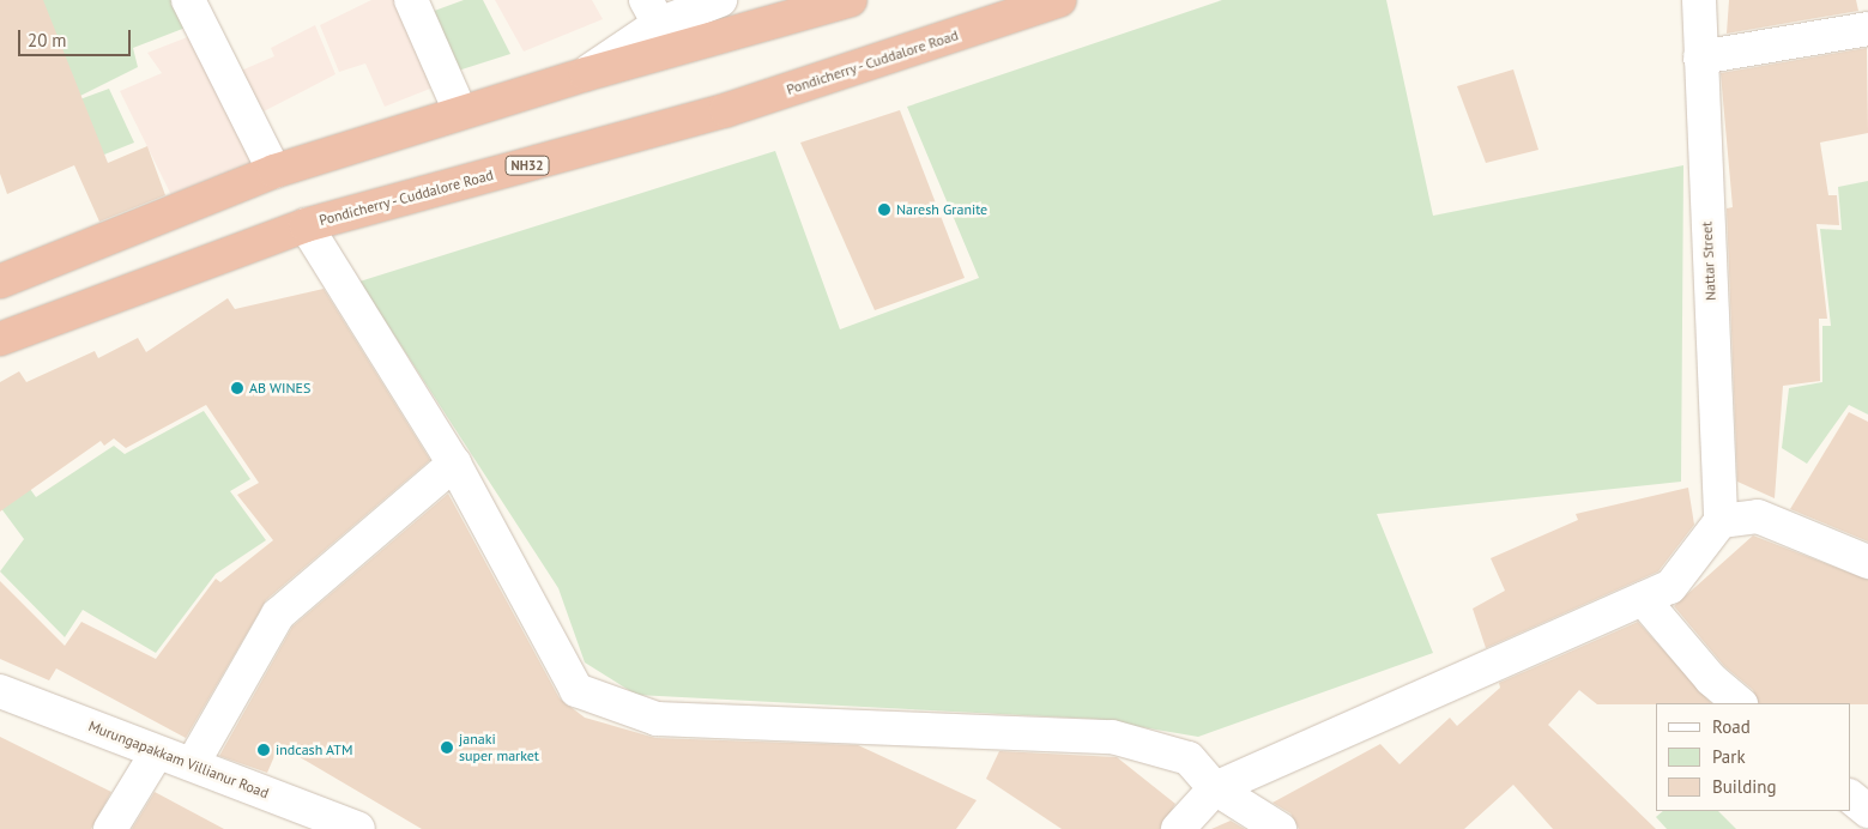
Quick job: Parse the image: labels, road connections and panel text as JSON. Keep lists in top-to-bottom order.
{
  "streets": {
    "highway": ["Pondicherry - Cuddalore Road", "NH32"],
    "street": ["Nattar Street", "Murungapakkam Villianur Road"]
  },
  "places": [
    "Naresh Granite",
    "AB WINES",
    "janaki super market",
    "indcash ATM"
  ],
  "legend": ["Road", "Park", "Building"],
  "scale_bar": "20 m"
}
